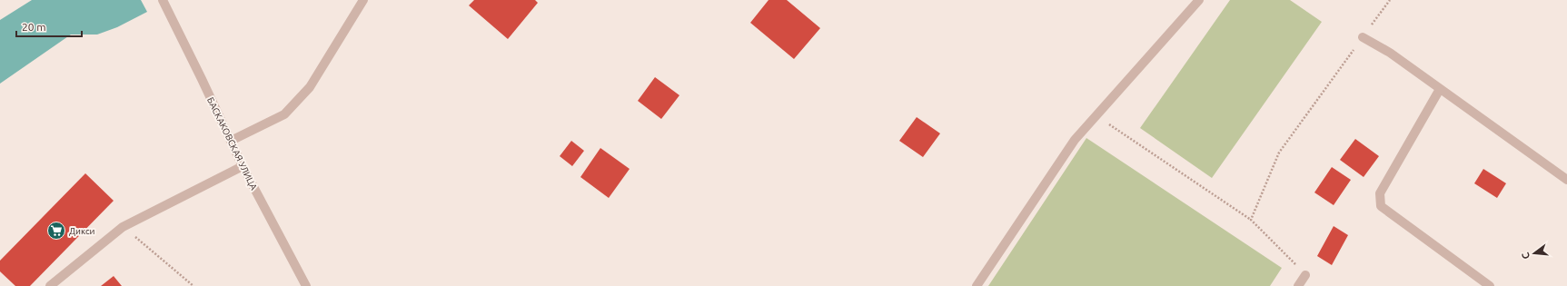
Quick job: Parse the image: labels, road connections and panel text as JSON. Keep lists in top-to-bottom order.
{
  "streets": {
    "street": ["БАСКАКОВСКАЯ УЛИЦА"]
  },
  "places": {
    "supermarket": ["Дикси"]
  },
  "scale_bar": "20 m",
  "north": "left"
}
